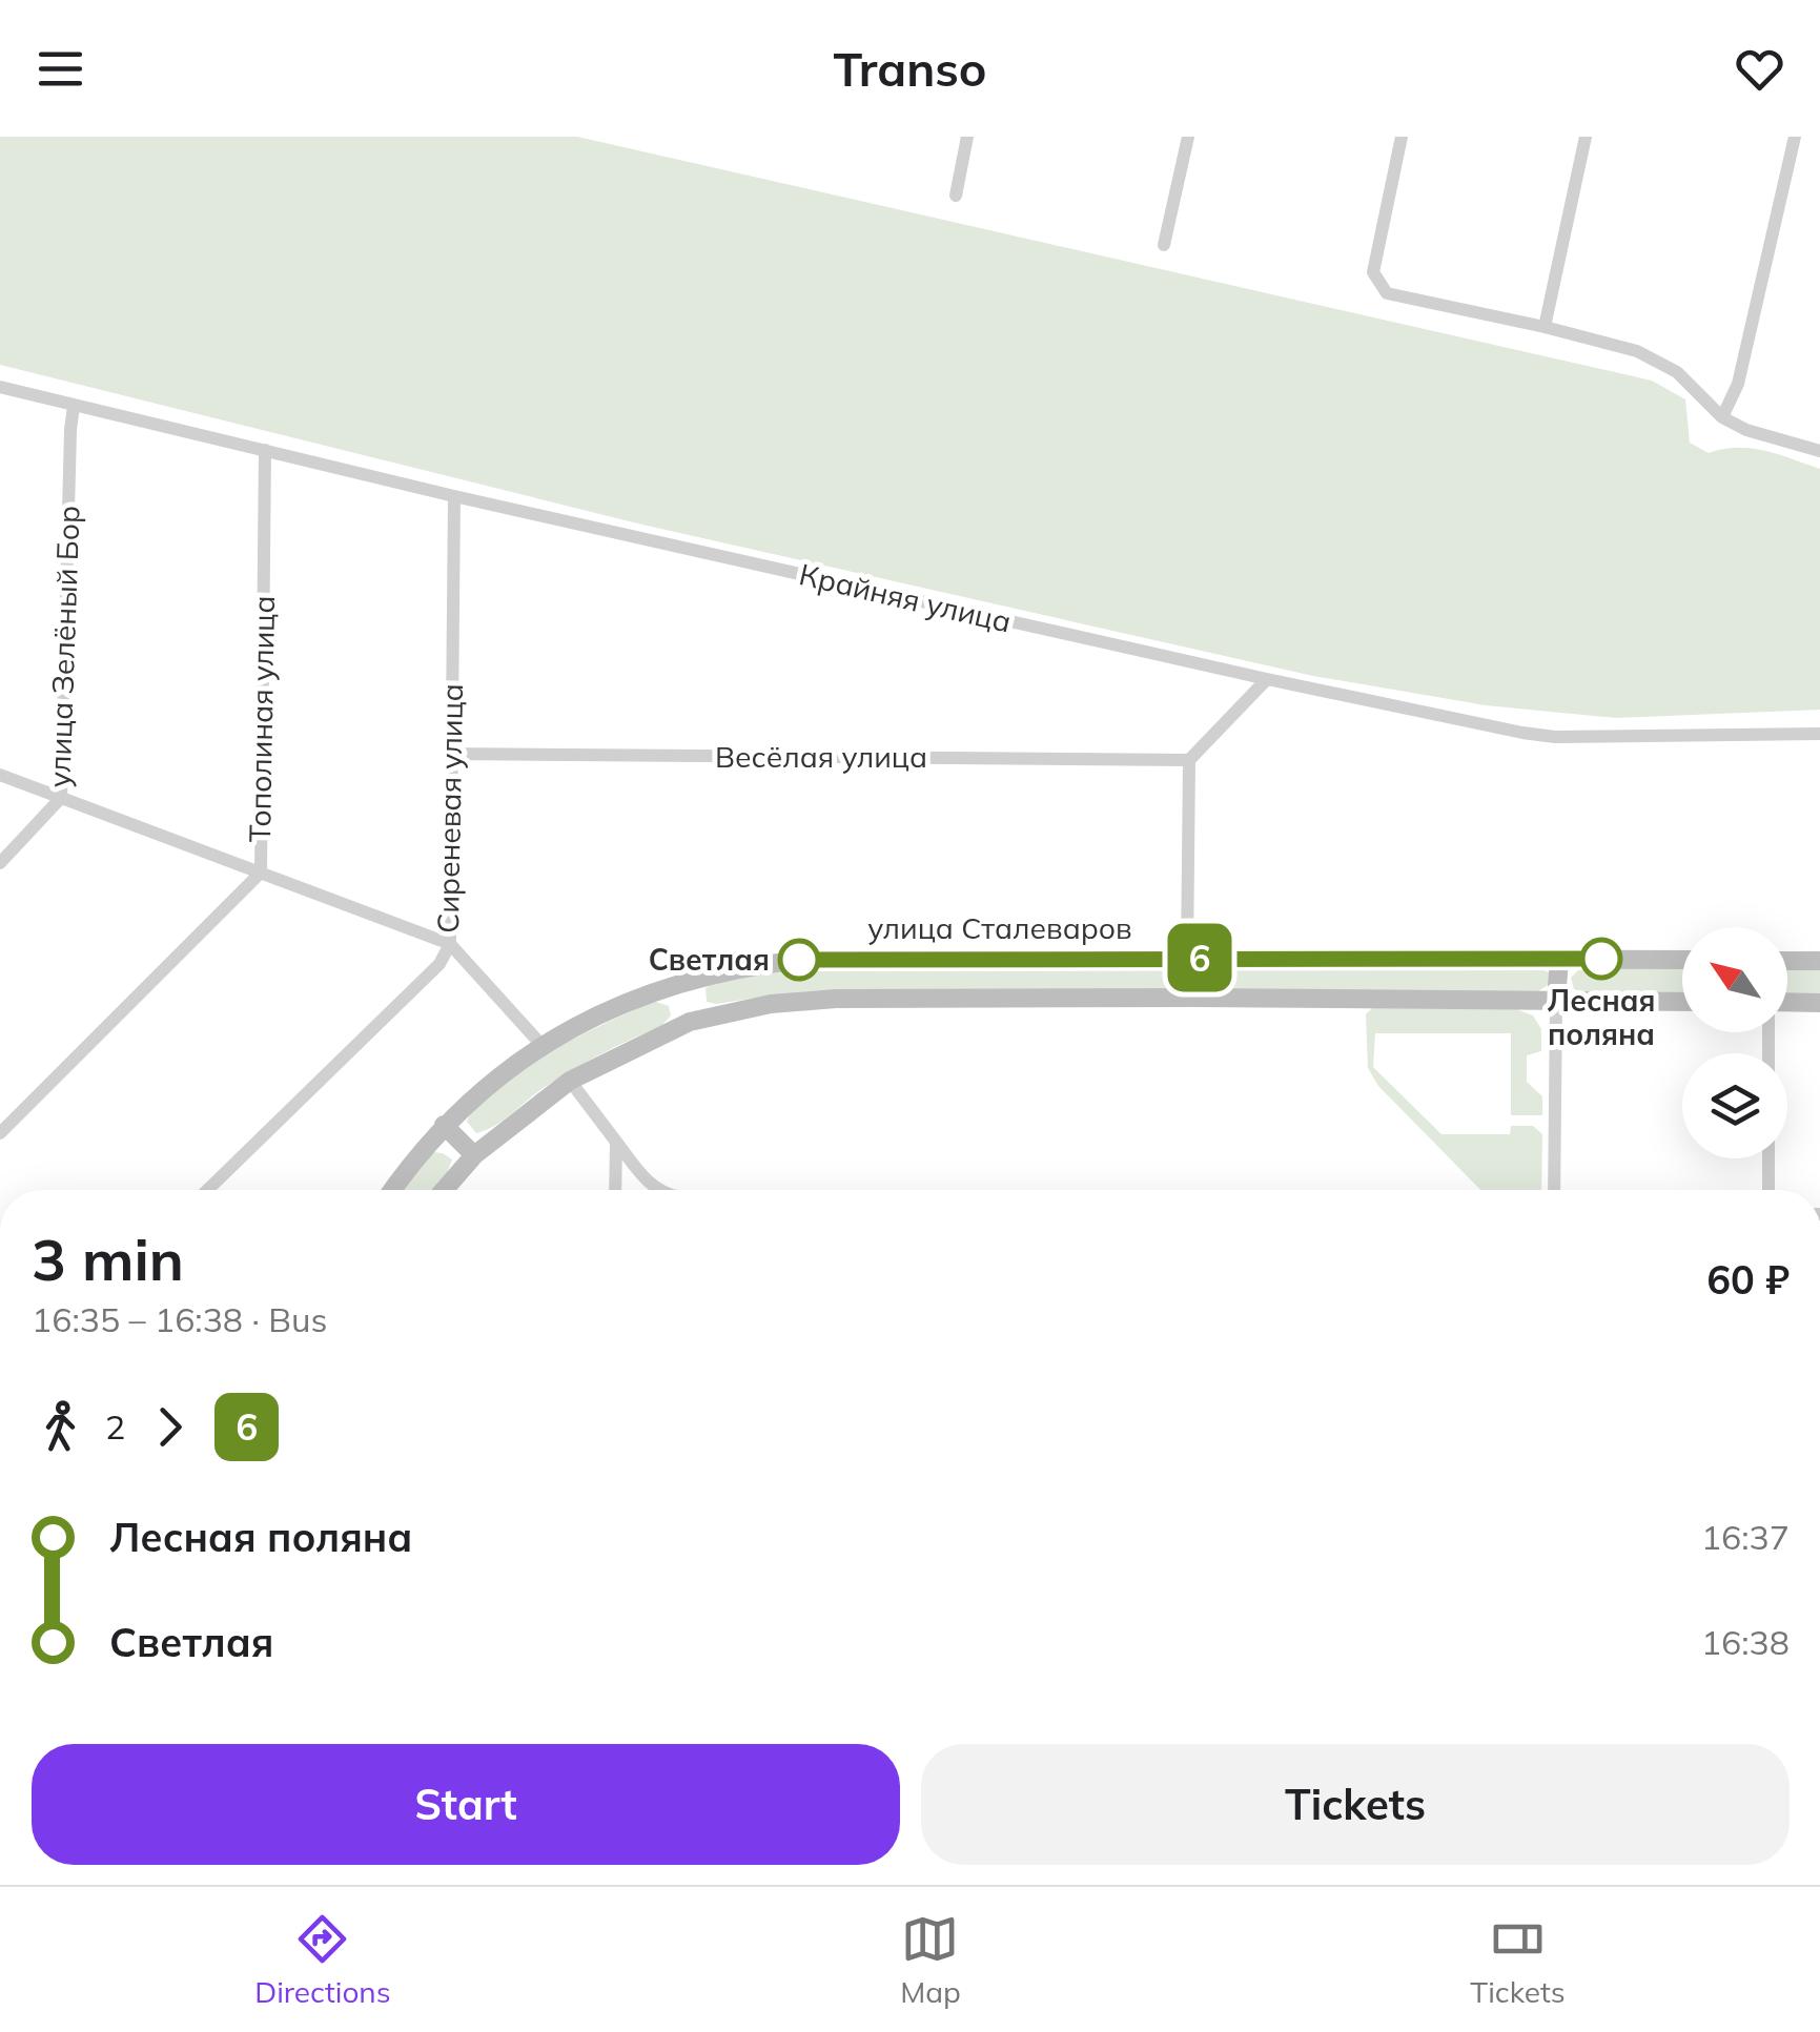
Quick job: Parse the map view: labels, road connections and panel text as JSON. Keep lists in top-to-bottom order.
{
  "streets": {
    "main road": ["улица Сталеваров"],
    "street": [
      "Крайняя улица",
      "улица Зелёный Бор",
      "Тополиная улица",
      "Весёлая улица",
      "Сиреневая улица"
    ]
  },
  "crossings": [
    ["Крайняя улица", "улица Зелёный Бор"],
    ["Крайняя улица", "Тополиная улица"],
    ["Крайняя улица", "Сиреневая улица"],
    ["Весёлая улица", "Сиреневая улица"]
  ],
  "places": ["Лесная поляна", "Светлая"],
  "lines": ["bus line 6"],
  "north": "top left",
  "page": {
    "header": "Transo",
    "on_map": "6",
    "heading": ["3 min", "16:35 – 16:38 · Bus", "60 ₽"],
    "legs": ["2", "6"],
    "list": [
      {
        "name": "Лесная поляна",
        "value": "16:37"
      },
      {
        "name": "Светлая",
        "value": "16:38"
      }
    ],
    "buttons": ["Start", "Tickets"],
    "tabs": ["Directions", "Map", "Tickets"]
  }
}
